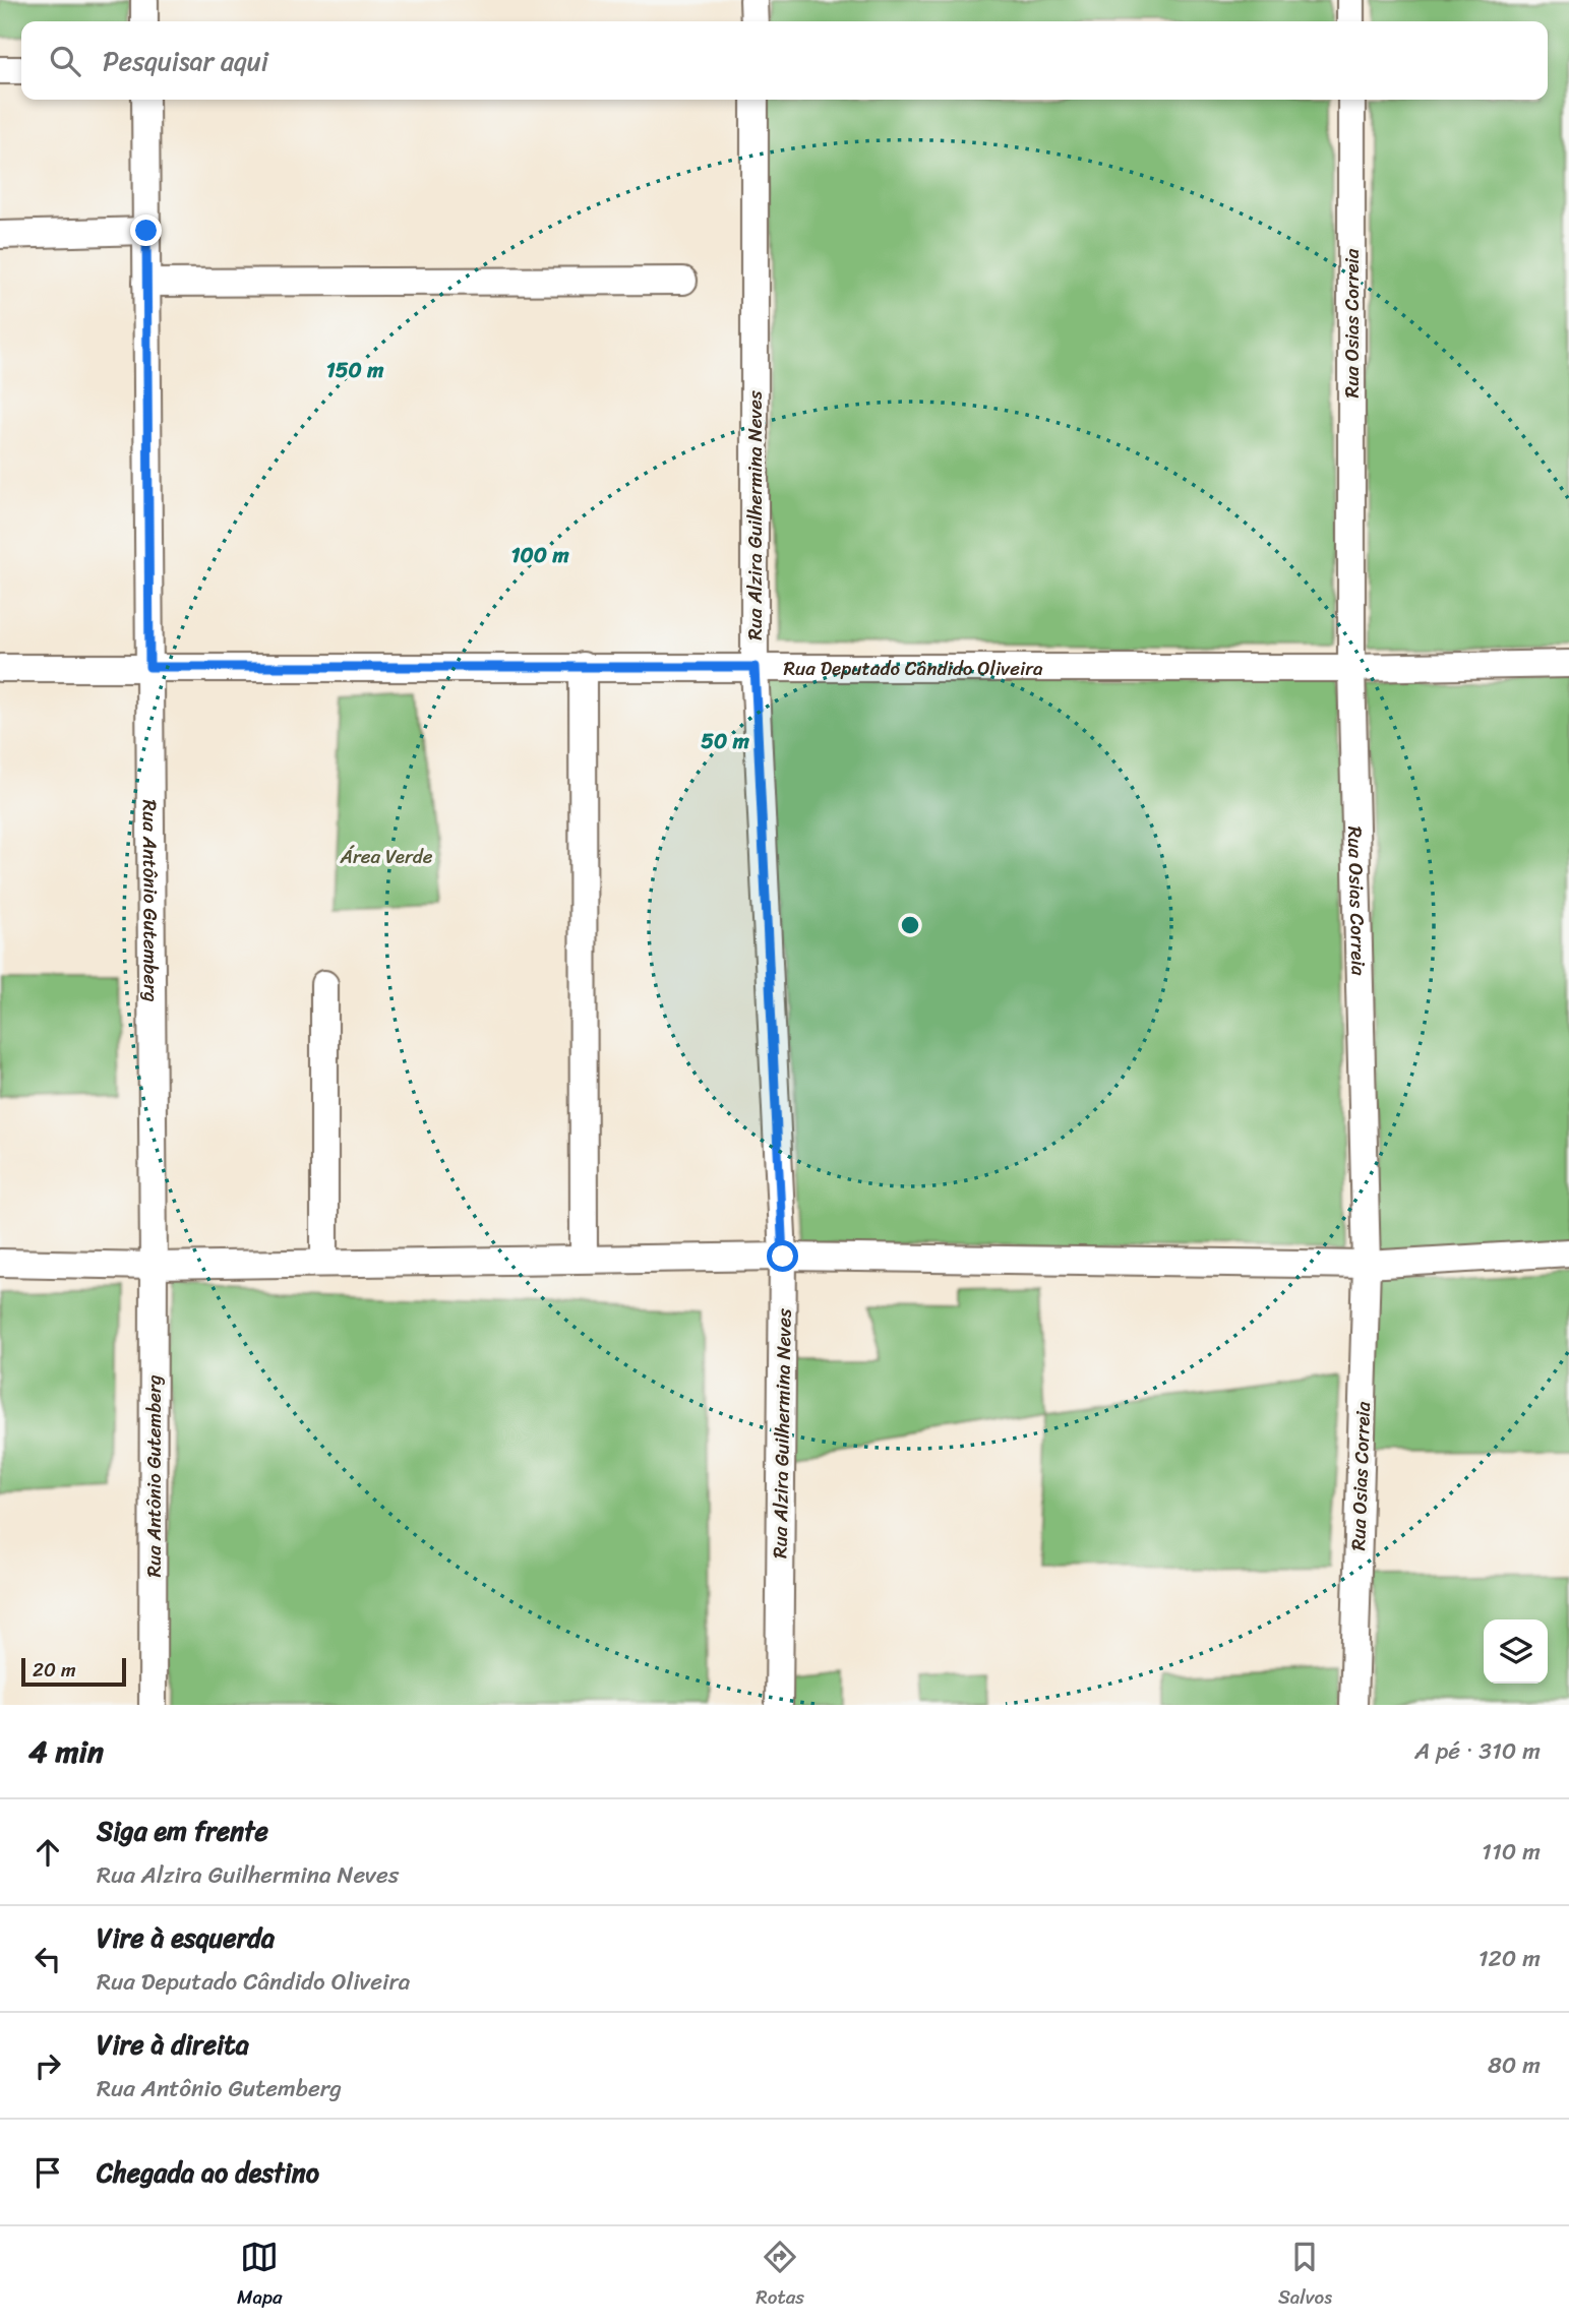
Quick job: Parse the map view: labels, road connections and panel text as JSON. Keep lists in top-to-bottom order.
{
  "streets": {
    "street": [
      "Rua Osias Correia",
      "Rua Alzira Guilhermina Neves",
      "Rua Deputado Cândido Oliveira",
      "Rua Antônio Gutemberg"
    ]
  },
  "crossings": [
    ["Rua Osias Correia", "Rua Deputado Cândido Oliveira"],
    ["Rua Alzira Guilhermina Neves", "Rua Deputado Cândido Oliveira"],
    ["Rua Deputado Cândido Oliveira", "Rua Antônio Gutemberg"]
  ],
  "parks": ["Área Verde"],
  "scale_bar": "20 m",
  "page": {
    "search": "Pesquisar aqui",
    "scale": "20 m",
    "heading": ["4 min", "A pé · 310 m"],
    "list": [
      ["Siga em frente", "Rua Alzira Guilhermina Neves", "110 m"],
      ["Vire à esquerda", "Rua Deputado Cândido Oliveira", "120 m"],
      ["Vire à direita", "Rua Antônio Gutemberg", "80 m"],
      "Chegada ao destino"
    ],
    "nav": ["Mapa", "Rotas", "Salvos"]
  },
  "rings": ["150 m", "100 m", "50 m"]
}
